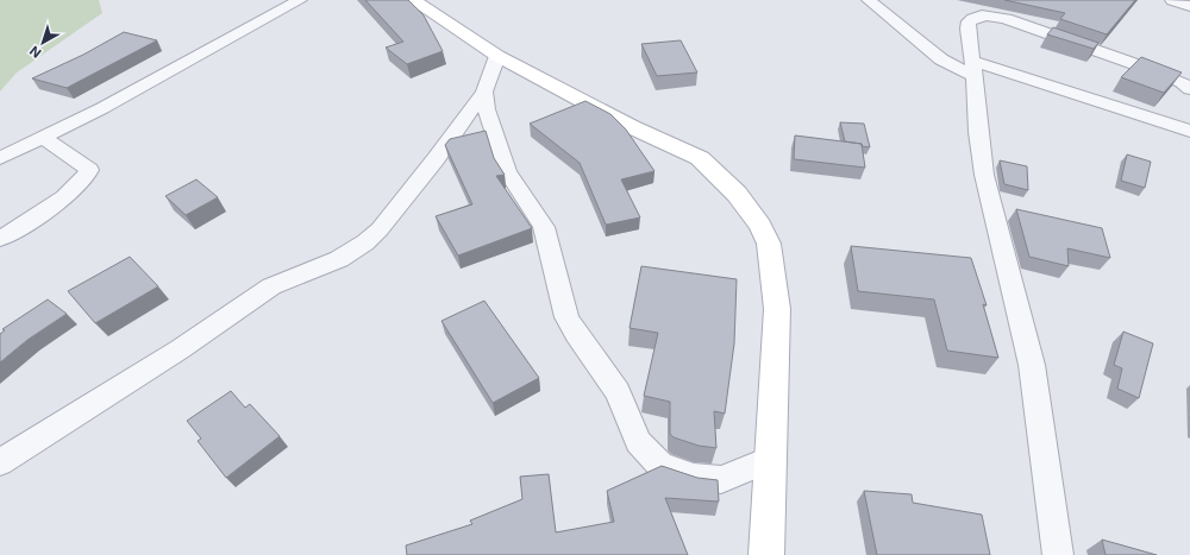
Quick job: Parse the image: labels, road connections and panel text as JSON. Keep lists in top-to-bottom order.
{
  "north": "bottom left"
}
